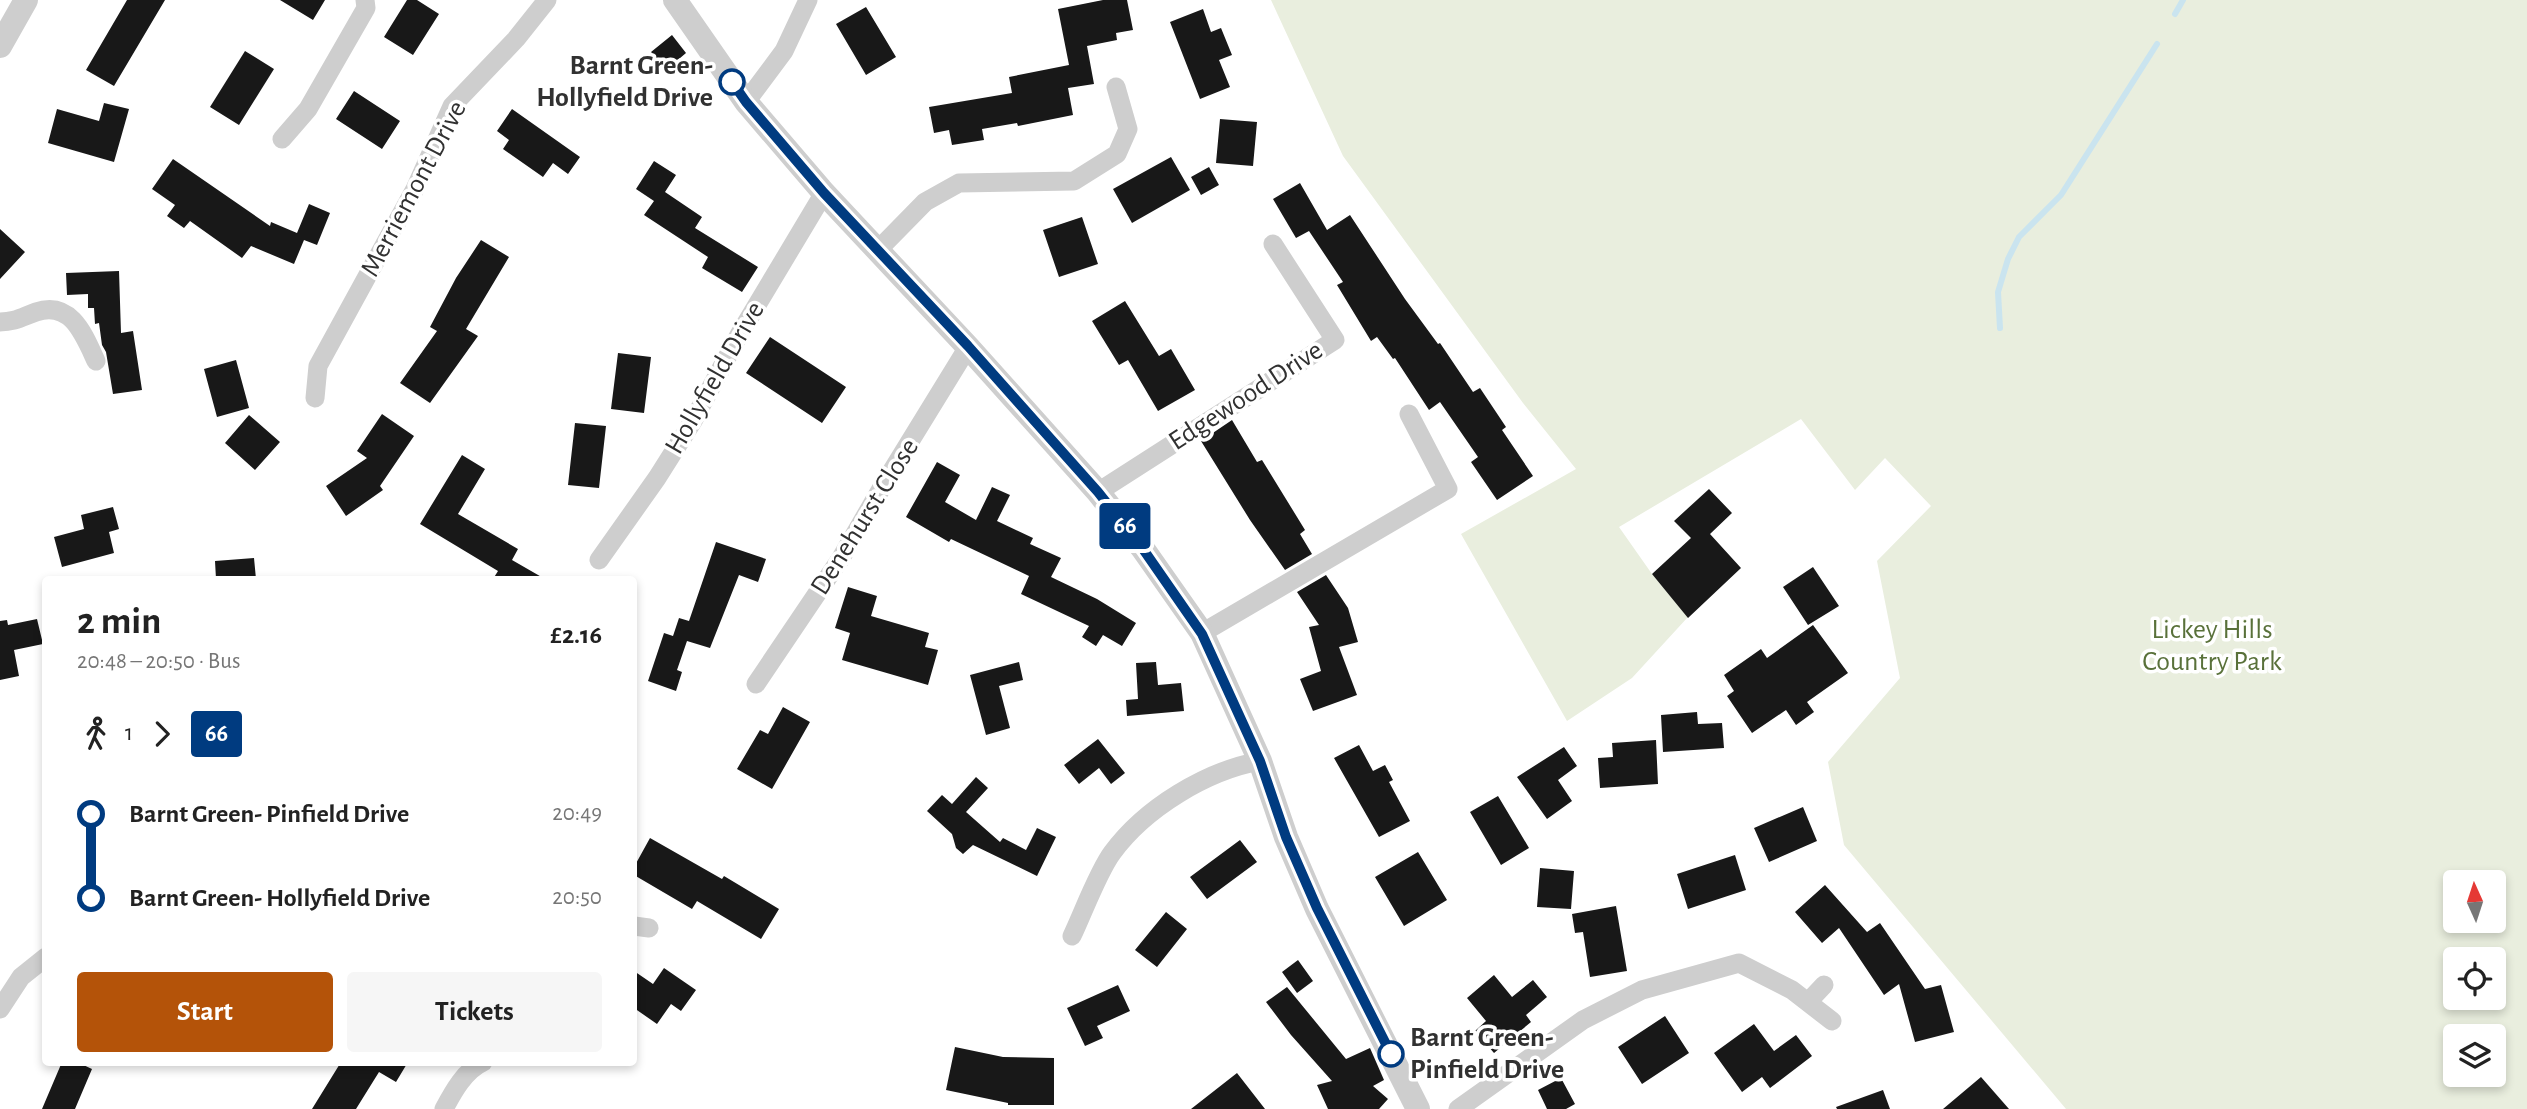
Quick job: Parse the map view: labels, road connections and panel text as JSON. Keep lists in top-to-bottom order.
{
  "streets": {
    "street": [
      "Merriemont Drive",
      "Hollyfield Drive",
      "Edgewood Drive",
      "Denehurst Close"
    ]
  },
  "parks": ["Lickey Hills Country Park"],
  "places": ["Barnt Green- Hollyfield Drive", "Barnt Green- Pinfield Drive"],
  "lines": ["bus line 66"],
  "north": "top",
  "page": {
    "on_map": "66",
    "heading": ["2 min", "20:48 – 20:50 · Bus", "£2.16"],
    "legs": ["1", "66"],
    "list": [
      {
        "name": "Barnt Green- Pinfield Drive",
        "value": "20:49"
      },
      {
        "name": "Barnt Green- Hollyfield Drive",
        "value": "20:50"
      }
    ],
    "buttons": ["Start", "Tickets"]
  }
}
